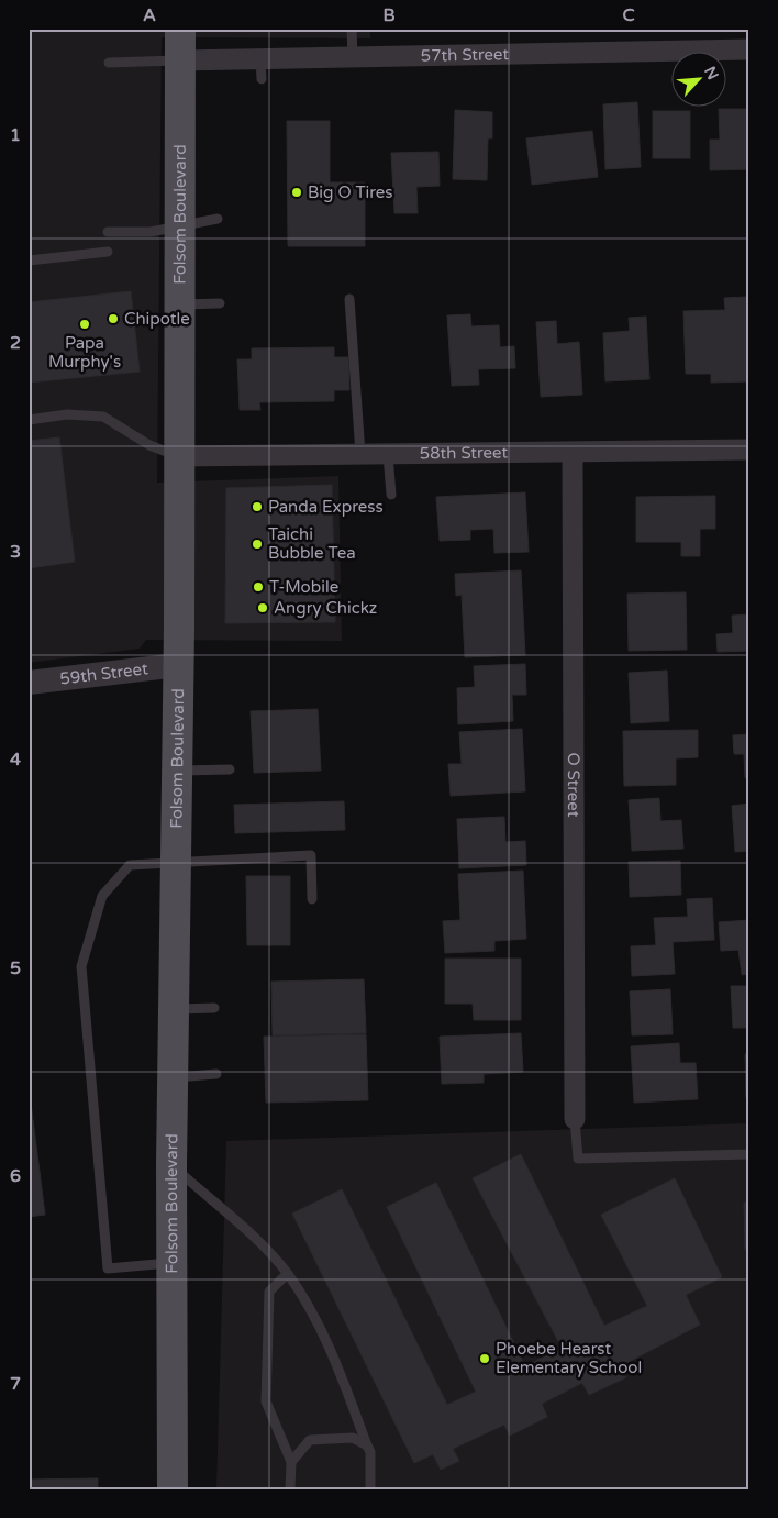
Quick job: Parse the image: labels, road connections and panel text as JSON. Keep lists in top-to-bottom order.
{
  "streets": {
    "main road": ["Folsom Boulevard"],
    "street": [
      "57th Street",
      "58th Street",
      "59th Street",
      "O Street"
    ]
  },
  "crossings": [
    ["57th Street", "Folsom Boulevard"],
    ["Folsom Boulevard", "58th Street"],
    ["Folsom Boulevard", "59th Street"],
    ["58th Street", "O Street"]
  ],
  "places": [
    "Big O Tires",
    "Chipotle",
    "Papa Murphy's",
    "Panda Express",
    "Taichi Bubble Tea",
    "T-Mobile",
    "Angry Chickz",
    "Phoebe Hearst Elementary School"
  ],
  "north": "top right",
  "grid": {
    "columns": ["A", "B", "C"],
    "rows": [
      "1",
      "2",
      "3",
      "4",
      "5",
      "6",
      "7"
    ]
  }
}
